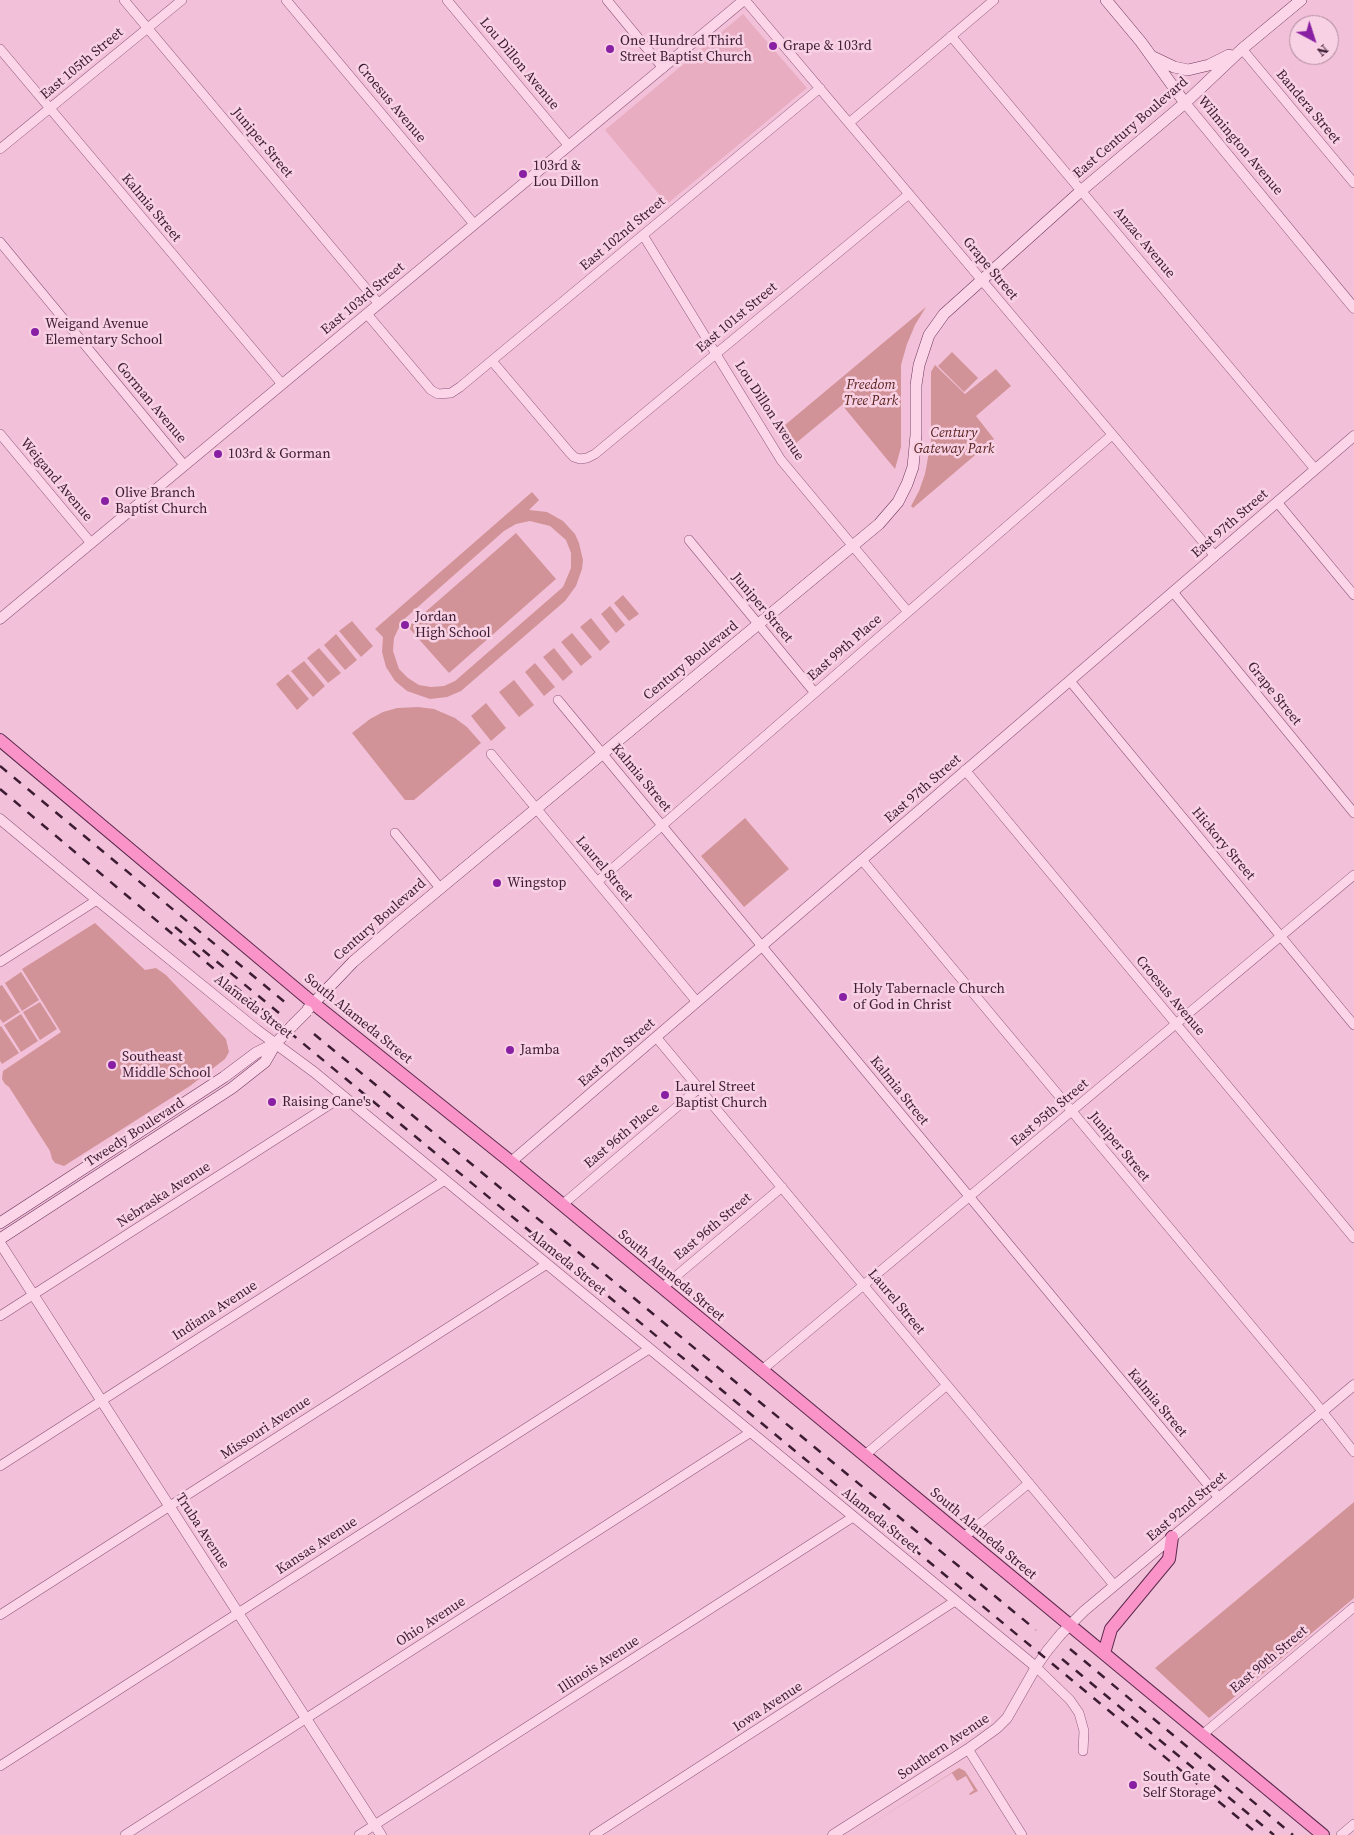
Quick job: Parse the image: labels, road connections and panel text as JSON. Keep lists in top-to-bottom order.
{
  "streets": {
    "main road": [
      "East Century Boulevard",
      "Wilmington Avenue",
      "Century Boulevard",
      "South Alameda Street",
      "Tweedy Boulevard"
    ],
    "street": [
      "East 105th Street",
      "Lou Dillon Avenue",
      "Croesus Avenue",
      "Bandera Street",
      "Juniper Street",
      "Kalmia Street",
      "East 102nd Street",
      "Anzac Avenue",
      "Grape Street",
      "East 103rd Street",
      "East 101st Street",
      "Gorman Avenue",
      "Weigand Avenue",
      "East 97th Street",
      "East 99th Place",
      "Hickory Street",
      "Laurel Street",
      "Alameda Street",
      "East 95th Street",
      "East 96th Place",
      "Nebraska Avenue",
      "East 96th Street",
      "Indiana Avenue",
      "Missouri Avenue",
      "East 92nd Street",
      "Truba Avenue",
      "Kansas Avenue",
      "Ohio Avenue",
      "East 90th Street",
      "Illinois Avenue",
      "Iowa Avenue",
      "Southern Avenue"
    ]
  },
  "crossings": [
    ["East 105th Street", "Juniper Street"],
    ["East 105th Street", "Kalmia Street"],
    ["Lou Dillon Avenue", "East 102nd Street"],
    ["Lou Dillon Avenue", "East 103rd Street"],
    ["Lou Dillon Avenue", "East 101st Street"],
    ["Lou Dillon Avenue", "East 99th Place"],
    ["Lou Dillon Avenue", "Century Boulevard"],
    ["Croesus Avenue", "East 103rd Street"],
    ["Croesus Avenue", "East 97th Street"],
    ["Croesus Avenue", "East 95th Street"],
    ["Bandera Street", "East Century Boulevard"],
    ["East Century Boulevard", "Wilmington Avenue"],
    ["East Century Boulevard", "Anzac Avenue"],
    ["East Century Boulevard", "Grape Street"],
    ["East Century Boulevard", "Century Boulevard"],
    ["Juniper Street", "East 103rd Street"],
    ["Juniper Street", "East 97th Street"],
    ["Juniper Street", "East 99th Place"],
    ["Juniper Street", "Century Boulevard"],
    ["Juniper Street", "East 95th Street"],
    ["Juniper Street", "East 92nd Street"],
    ["Kalmia Street", "East 103rd Street"],
    ["Kalmia Street", "East 97th Street"],
    ["Kalmia Street", "East 99th Place"],
    ["Kalmia Street", "Century Boulevard"],
    ["Kalmia Street", "East 95th Street"],
    ["Kalmia Street", "East 92nd Street"],
    ["East 102nd Street", "Grape Street"],
    ["East 102nd Street", "East 103rd Street"],
    ["East 102nd Street", "East 101st Street"],
    ["Anzac Avenue", "East 97th Street"],
    ["Grape Street", "East 103rd Street"],
    ["Grape Street", "East 101st Street"],
    ["Grape Street", "East 97th Street"],
    ["Grape Street", "East 99th Place"],
    ["Grape Street", "Century Boulevard"],
    ["East 103rd Street", "Gorman Avenue"],
    ["East 103rd Street", "Weigand Avenue"],
    ["East 97th Street", "Hickory Street"],
    ["East 97th Street", "Laurel Street"],
    ["East 97th Street", "South Alameda Street"],
    ["East 99th Place", "Laurel Street"],
    ["Century Boulevard", "Laurel Street"],
    ["Century Boulevard", "South Alameda Street"],
    ["Century Boulevard", "Tweedy Boulevard"],
    ["Hickory Street", "East 95th Street"],
    ["Laurel Street", "East 95th Street"],
    ["Laurel Street", "East 96th Place"],
    ["Laurel Street", "East 96th Street"],
    ["Laurel Street", "East 92nd Street"],
    ["Alameda Street", "Tweedy Boulevard"],
    ["Alameda Street", "Nebraska Avenue"],
    ["Alameda Street", "Indiana Avenue"],
    ["Alameda Street", "Missouri Avenue"],
    ["Alameda Street", "Kansas Avenue"],
    ["Alameda Street", "Ohio Avenue"],
    ["Alameda Street", "Illinois Avenue"],
    ["Alameda Street", "Iowa Avenue"],
    ["Alameda Street", "Southern Avenue"],
    ["South Alameda Street", "East 95th Street"],
    ["South Alameda Street", "Tweedy Boulevard"],
    ["South Alameda Street", "East 96th Place"],
    ["South Alameda Street", "East 96th Street"],
    ["South Alameda Street", "East 92nd Street"],
    ["South Alameda Street", "East 90th Street"],
    ["Tweedy Boulevard", "Truba Avenue"],
    ["Nebraska Avenue", "Truba Avenue"],
    ["Indiana Avenue", "Truba Avenue"],
    ["Missouri Avenue", "Truba Avenue"],
    ["East 92nd Street", "Southern Avenue"],
    ["Truba Avenue", "Kansas Avenue"],
    ["Truba Avenue", "Ohio Avenue"],
    ["Truba Avenue", "Illinois Avenue"]
  ],
  "parks": ["Freedom Tree Park", "Century Gateway Park"],
  "places": [
    "Grape & 103rd",
    "One Hundred Third Street Baptist Church",
    "103rd & Lou Dillon",
    "Weigand Avenue Elementary School",
    "103rd & Gorman",
    "Olive Branch Baptist Church",
    "Jordan High School",
    "Wingstop",
    "Holy Tabernacle Church of God in Christ",
    "Jamba",
    "Southeast Middle School",
    "Laurel Street Baptist Church",
    "Raising Cane's",
    "South Gate Self Storage"
  ],
  "north": "bottom right"
}
